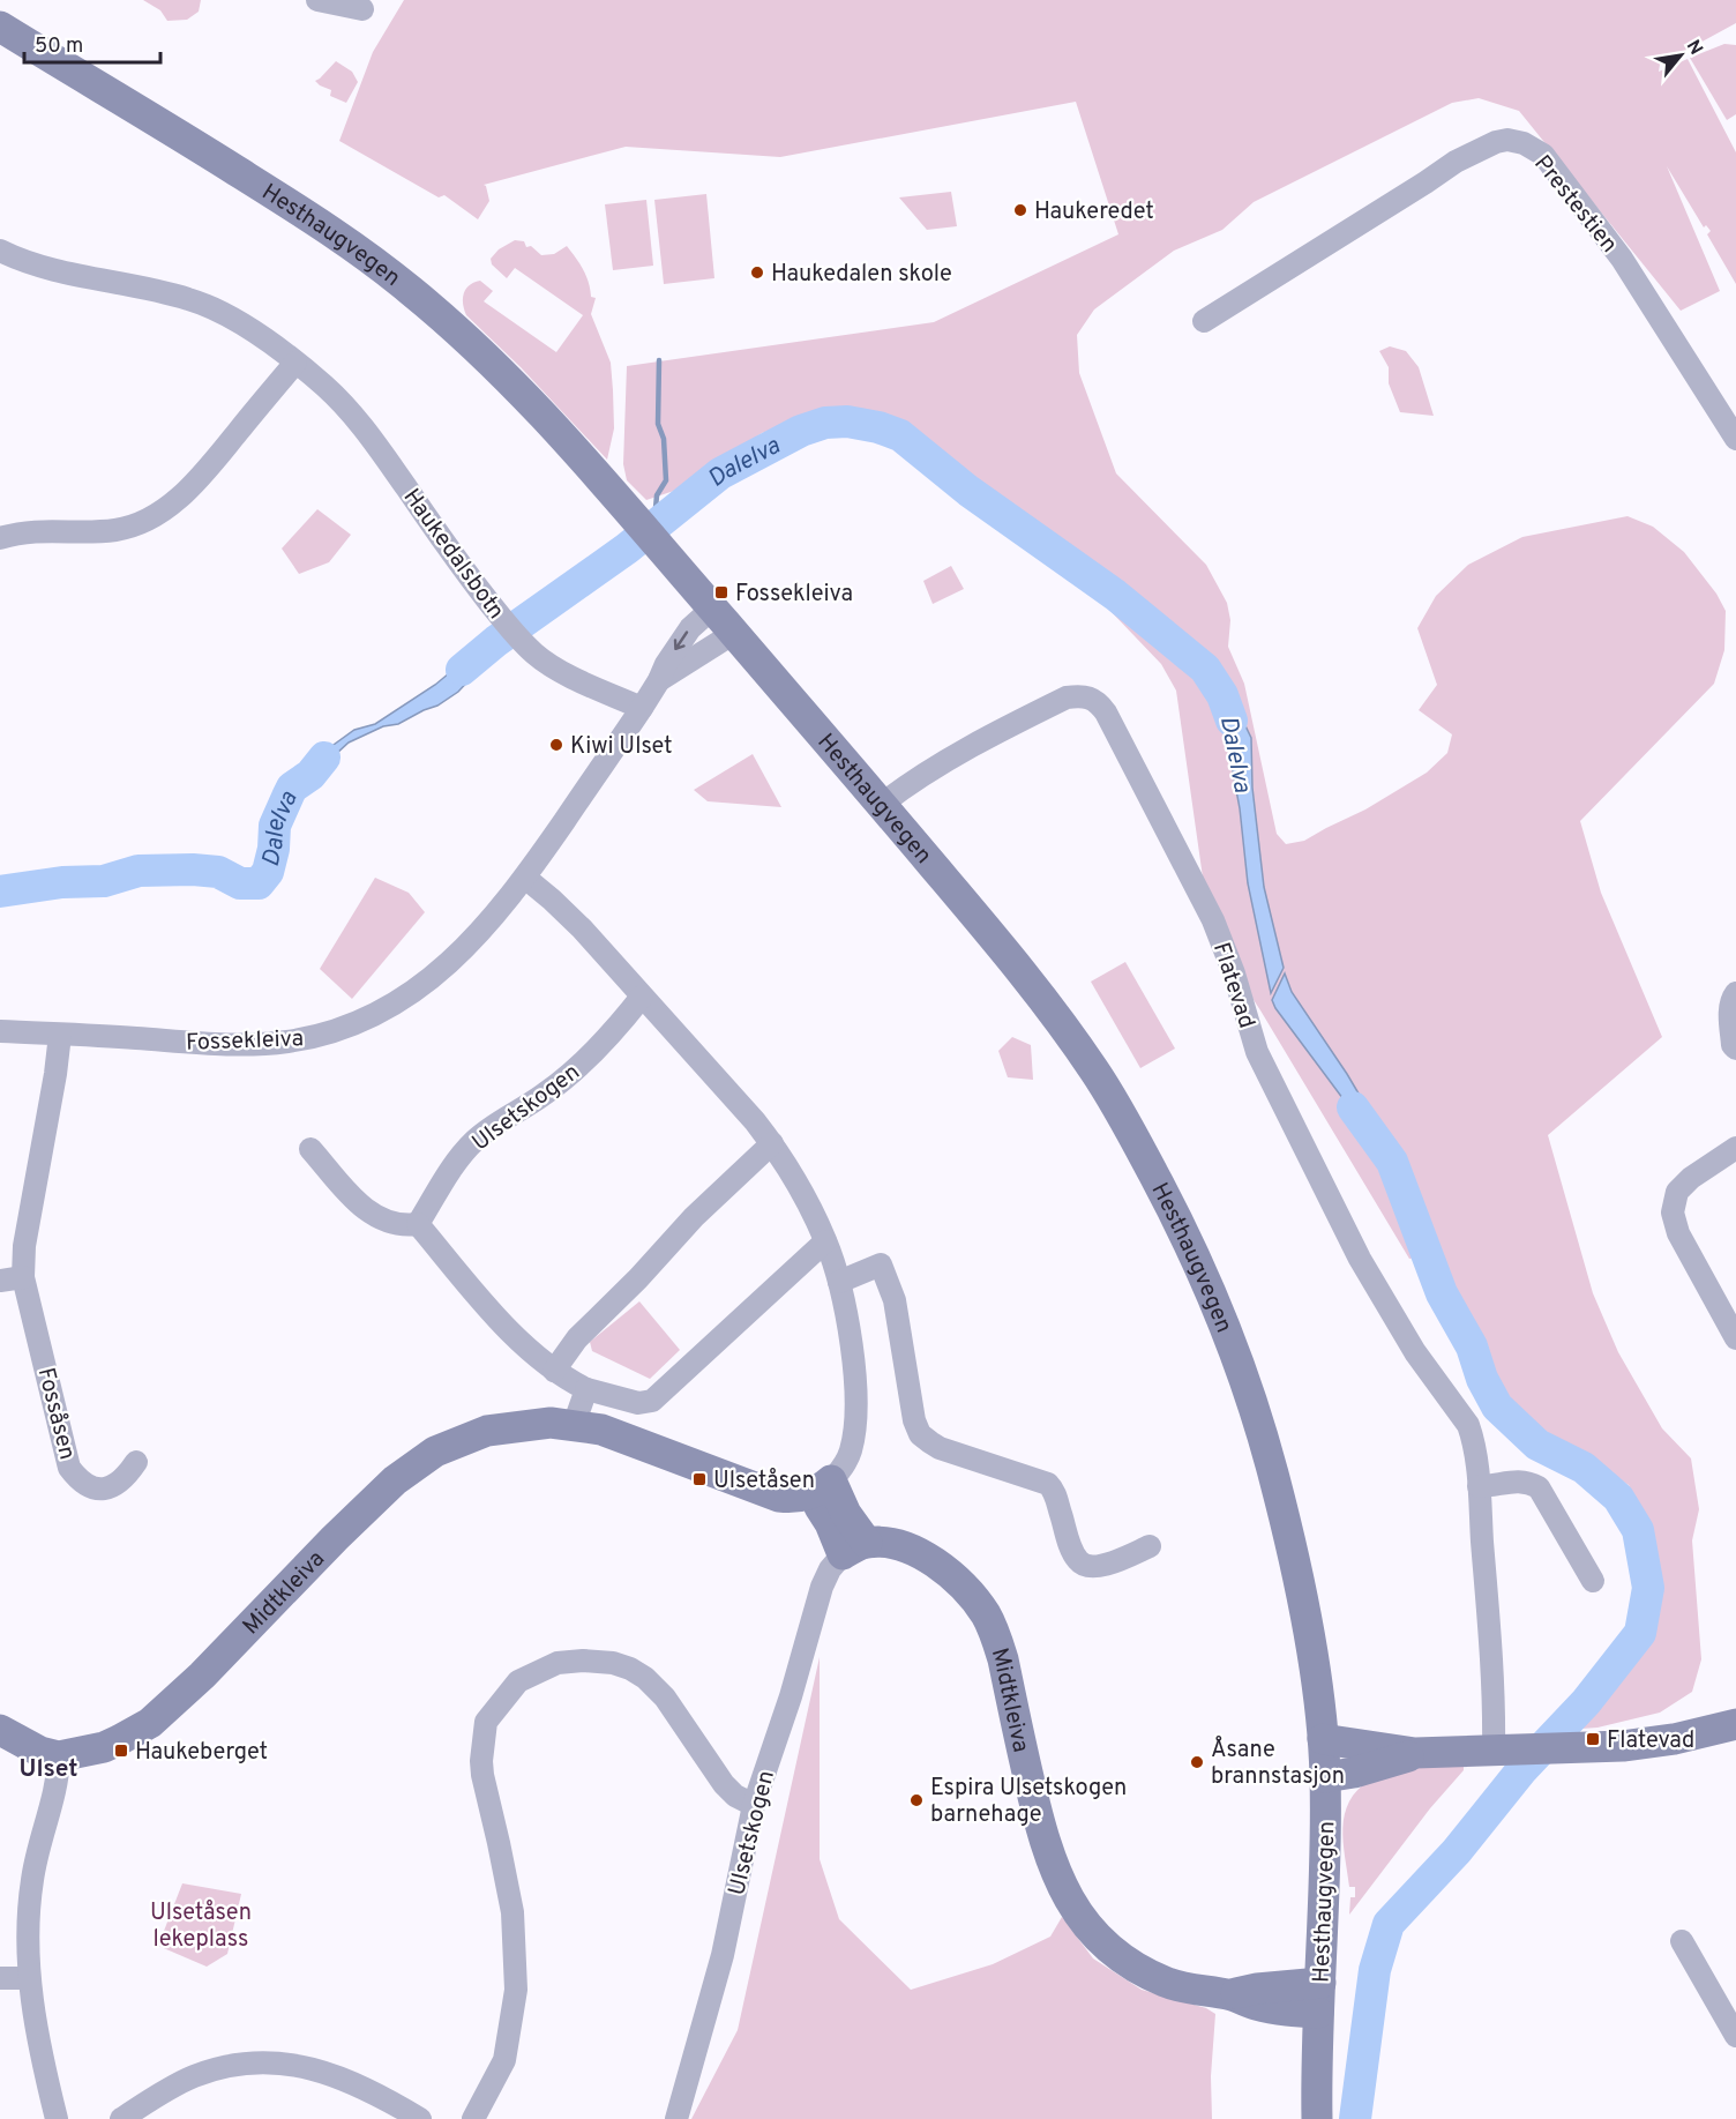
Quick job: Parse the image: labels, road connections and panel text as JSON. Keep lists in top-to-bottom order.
{
  "streets": {
    "main road": ["Hesthaugvegen", "Midtkleiva"],
    "street": [
      "Prestestien",
      "Haukedalsbotn",
      "Flatevad",
      "Fossekleiva",
      "Ulsetskogen",
      "Fossåsen"
    ]
  },
  "crossings": [
    ["Hesthaugvegen", "Flatevad"],
    ["Hesthaugvegen", "Fossekleiva"],
    ["Hesthaugvegen", "Midtkleiva"],
    ["Haukedalsbotn", "Fossekleiva"],
    ["Fossekleiva", "Fossåsen"],
    ["Ulsetskogen", "Midtkleiva"]
  ],
  "districts": ["Ulset"],
  "water": ["Dalelva"],
  "parks": ["Ulsetåsen lekeplass"],
  "places": {
    "other": [
      "Haukeredet",
      "Haukedalen skole",
      "Kiwi Ulset",
      "Åsane brannstasjon",
      "Espira Ulsetskogen barnehage"
    ],
    "transit": [
      "Fossekleiva",
      "Ulsetåsen",
      "Flatevad",
      "Haukeberget"
    ]
  },
  "scale_bar": "50 m",
  "north": "top right"
}
